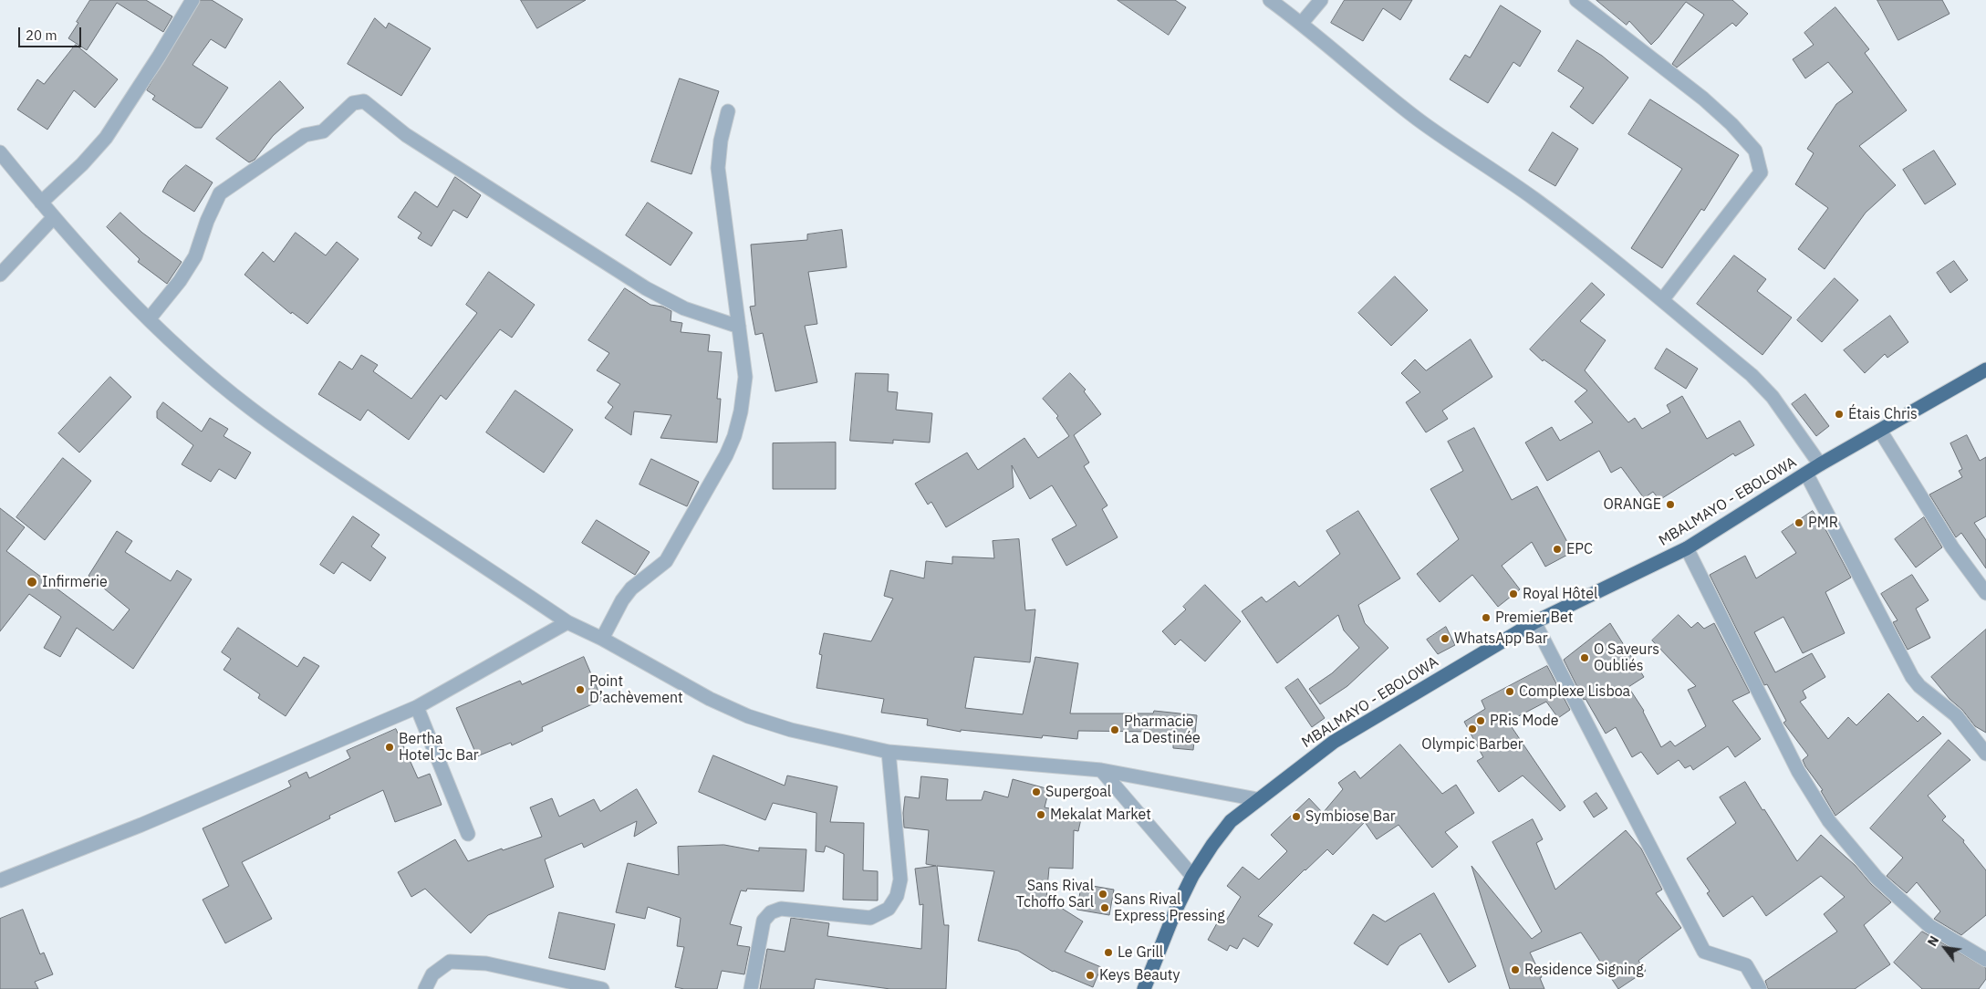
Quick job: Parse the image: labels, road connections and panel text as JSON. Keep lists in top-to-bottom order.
{
  "streets": {
    "highway": ["MBALMAYO - EBOLOWA"]
  },
  "places": [
    "Étais Chris",
    "ORANGE",
    "PMR",
    "EPC",
    "Infirmerie",
    "Royal Hôtel",
    "Premier Bet",
    "WhatsApp Bar",
    "O Saveurs Oubliés",
    "Point D’achèvement",
    "Complexe Lisboa",
    "PRis Mode",
    "Olympic Barber",
    "Pharmacie La Destinée",
    "Bertha Hotel Jc Bar",
    "Supergoal",
    "Mekalat Market",
    "Symbiose Bar",
    "Sans Rival Tchoffo Sarl",
    "Sans Rival Express Pressing",
    "Le Grill",
    "Residence Signing",
    "Keys Beauty"
  ],
  "scale_bar": "20 m",
  "north": "top left"
}
